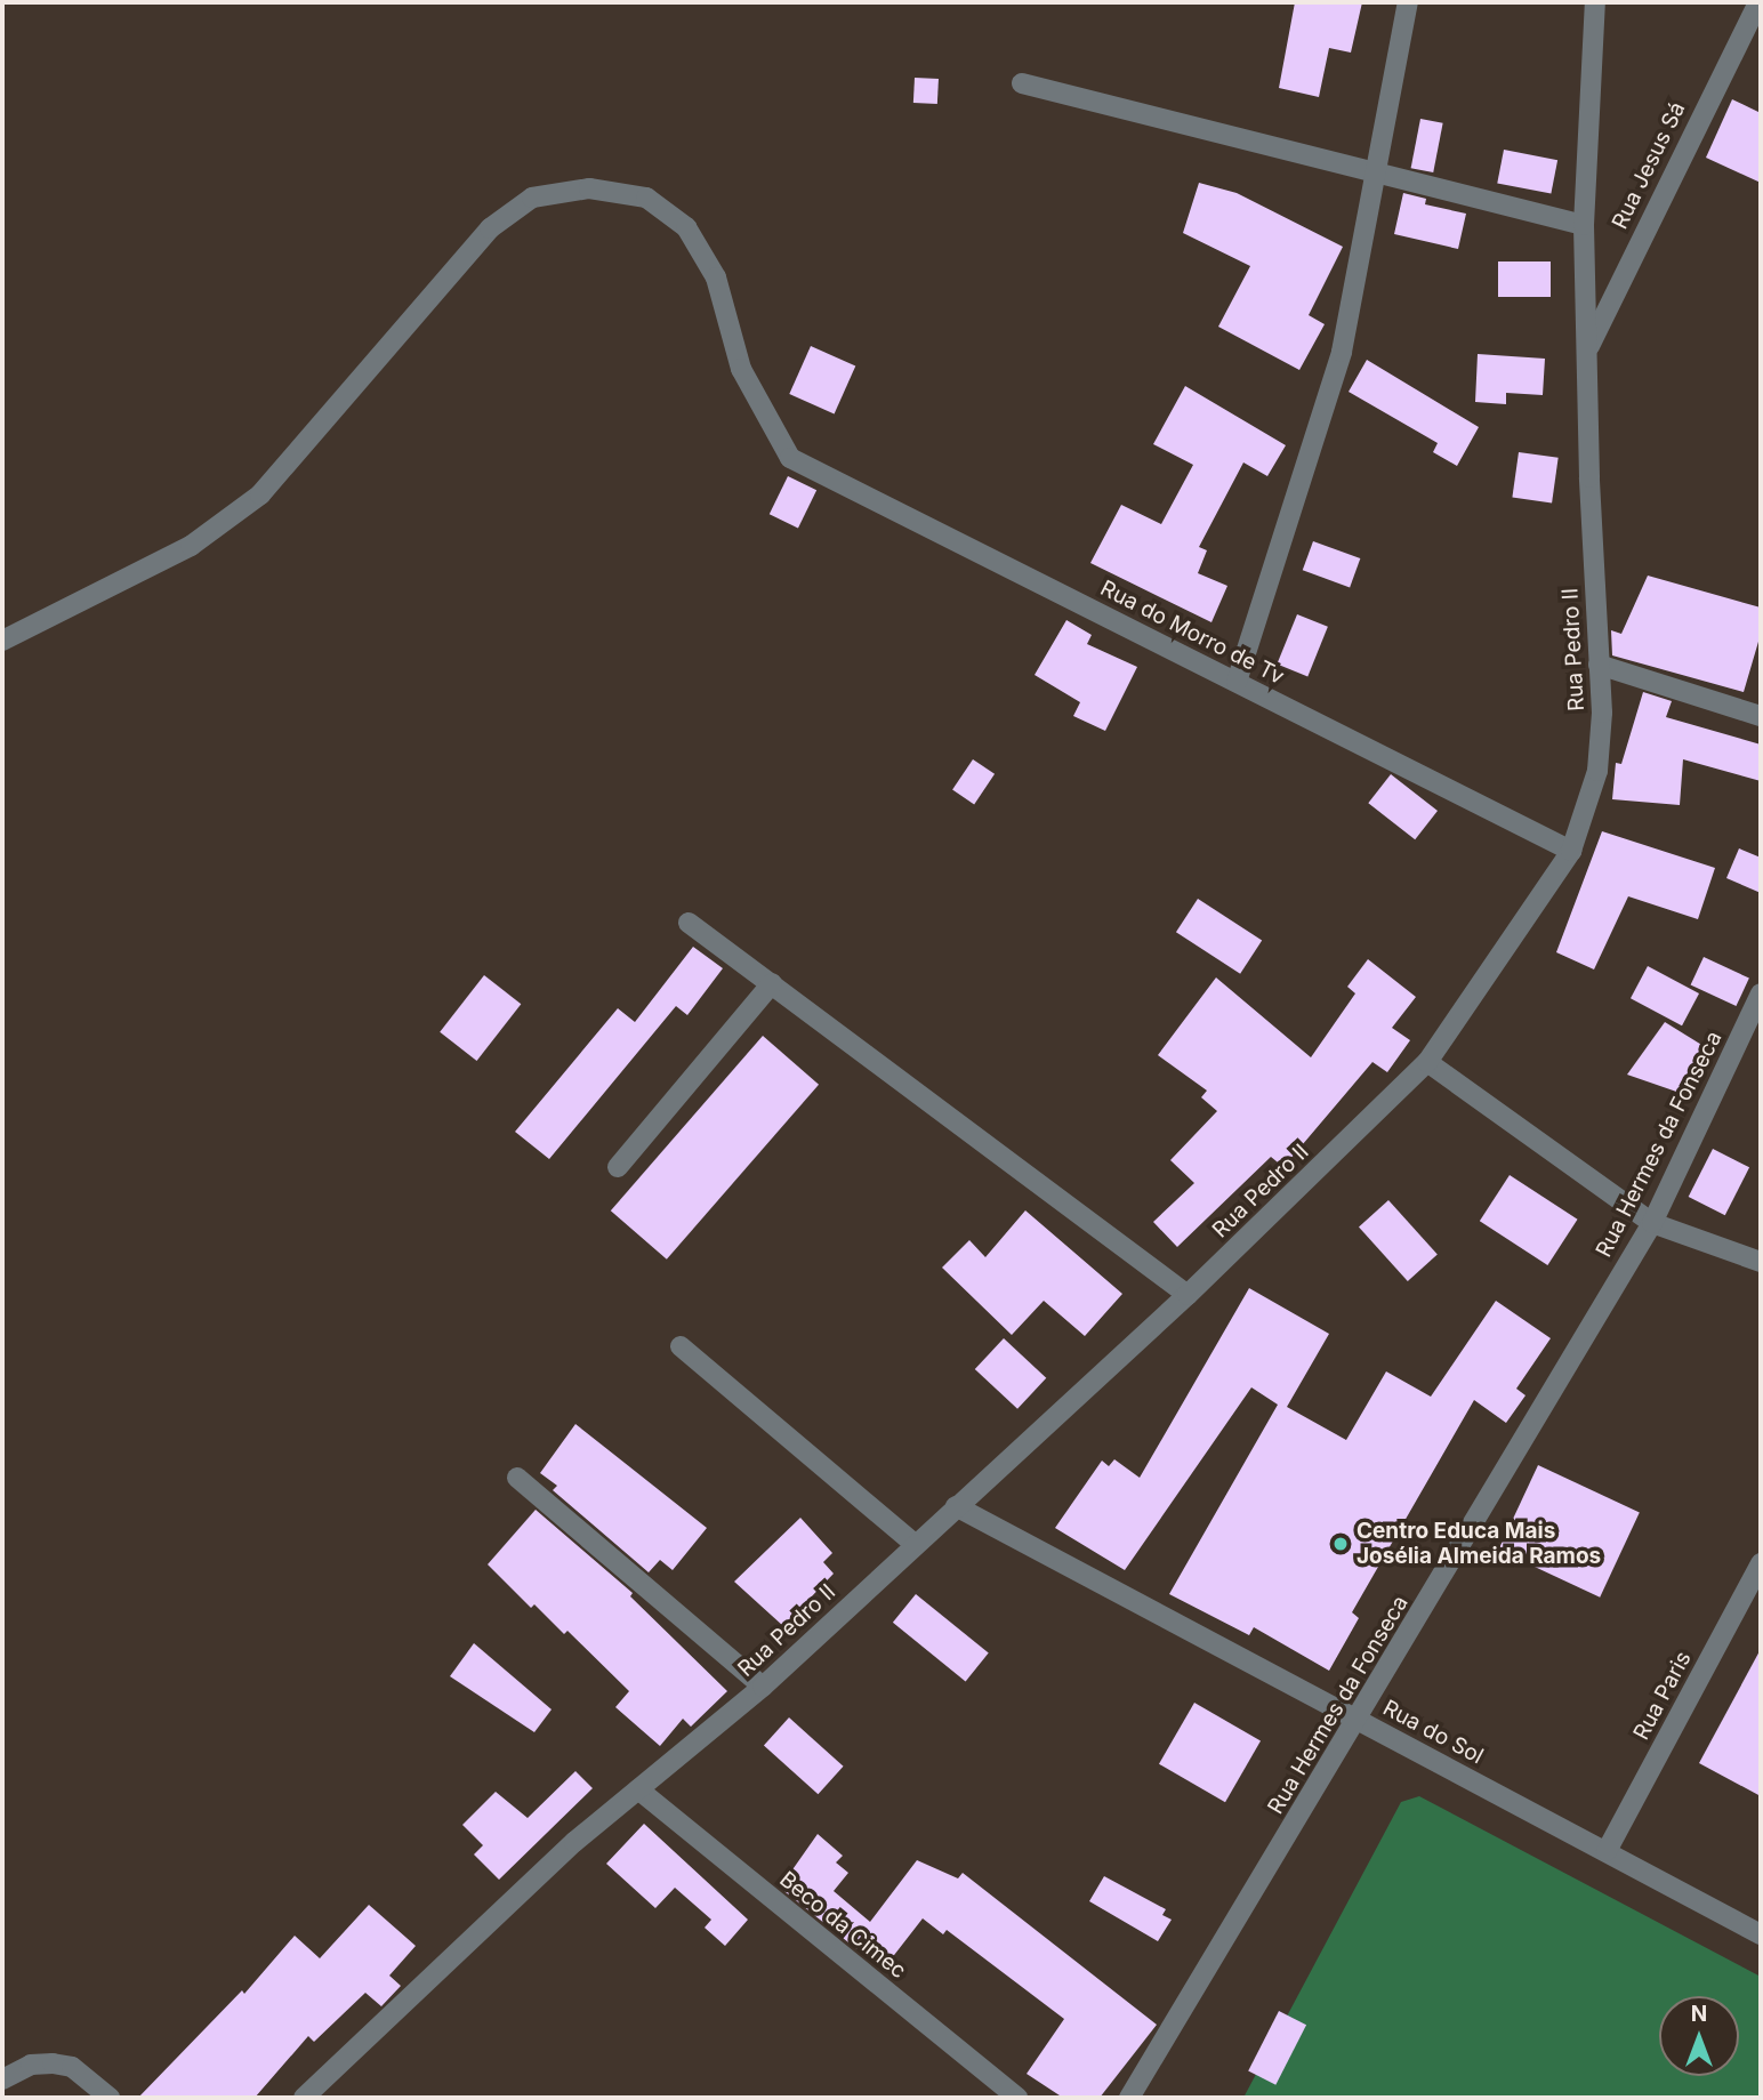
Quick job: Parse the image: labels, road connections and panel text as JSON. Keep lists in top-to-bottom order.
{
  "streets": {
    "street": [
      "Rua Jesus Sá",
      "Rua do Morro de Tv",
      "Rua Pedro II",
      "Rua Hermes da Fonseca",
      "Rua Paris",
      "Rua do Sol",
      "Beco da Cimec"
    ]
  },
  "crossings": [
    ["Rua Jesus Sá", "Rua Pedro II"],
    ["Rua do Morro de Tv", "Rua Pedro II"],
    ["Rua Pedro II", "Rua do Sol"],
    ["Rua Pedro II", "Beco da Cimec"],
    ["Rua Hermes da Fonseca", "Rua do Sol"],
    ["Rua Paris", "Rua do Sol"]
  ],
  "places": ["Centro Educa Mais Josélia Almeida Ramos"],
  "north": "top"
}
